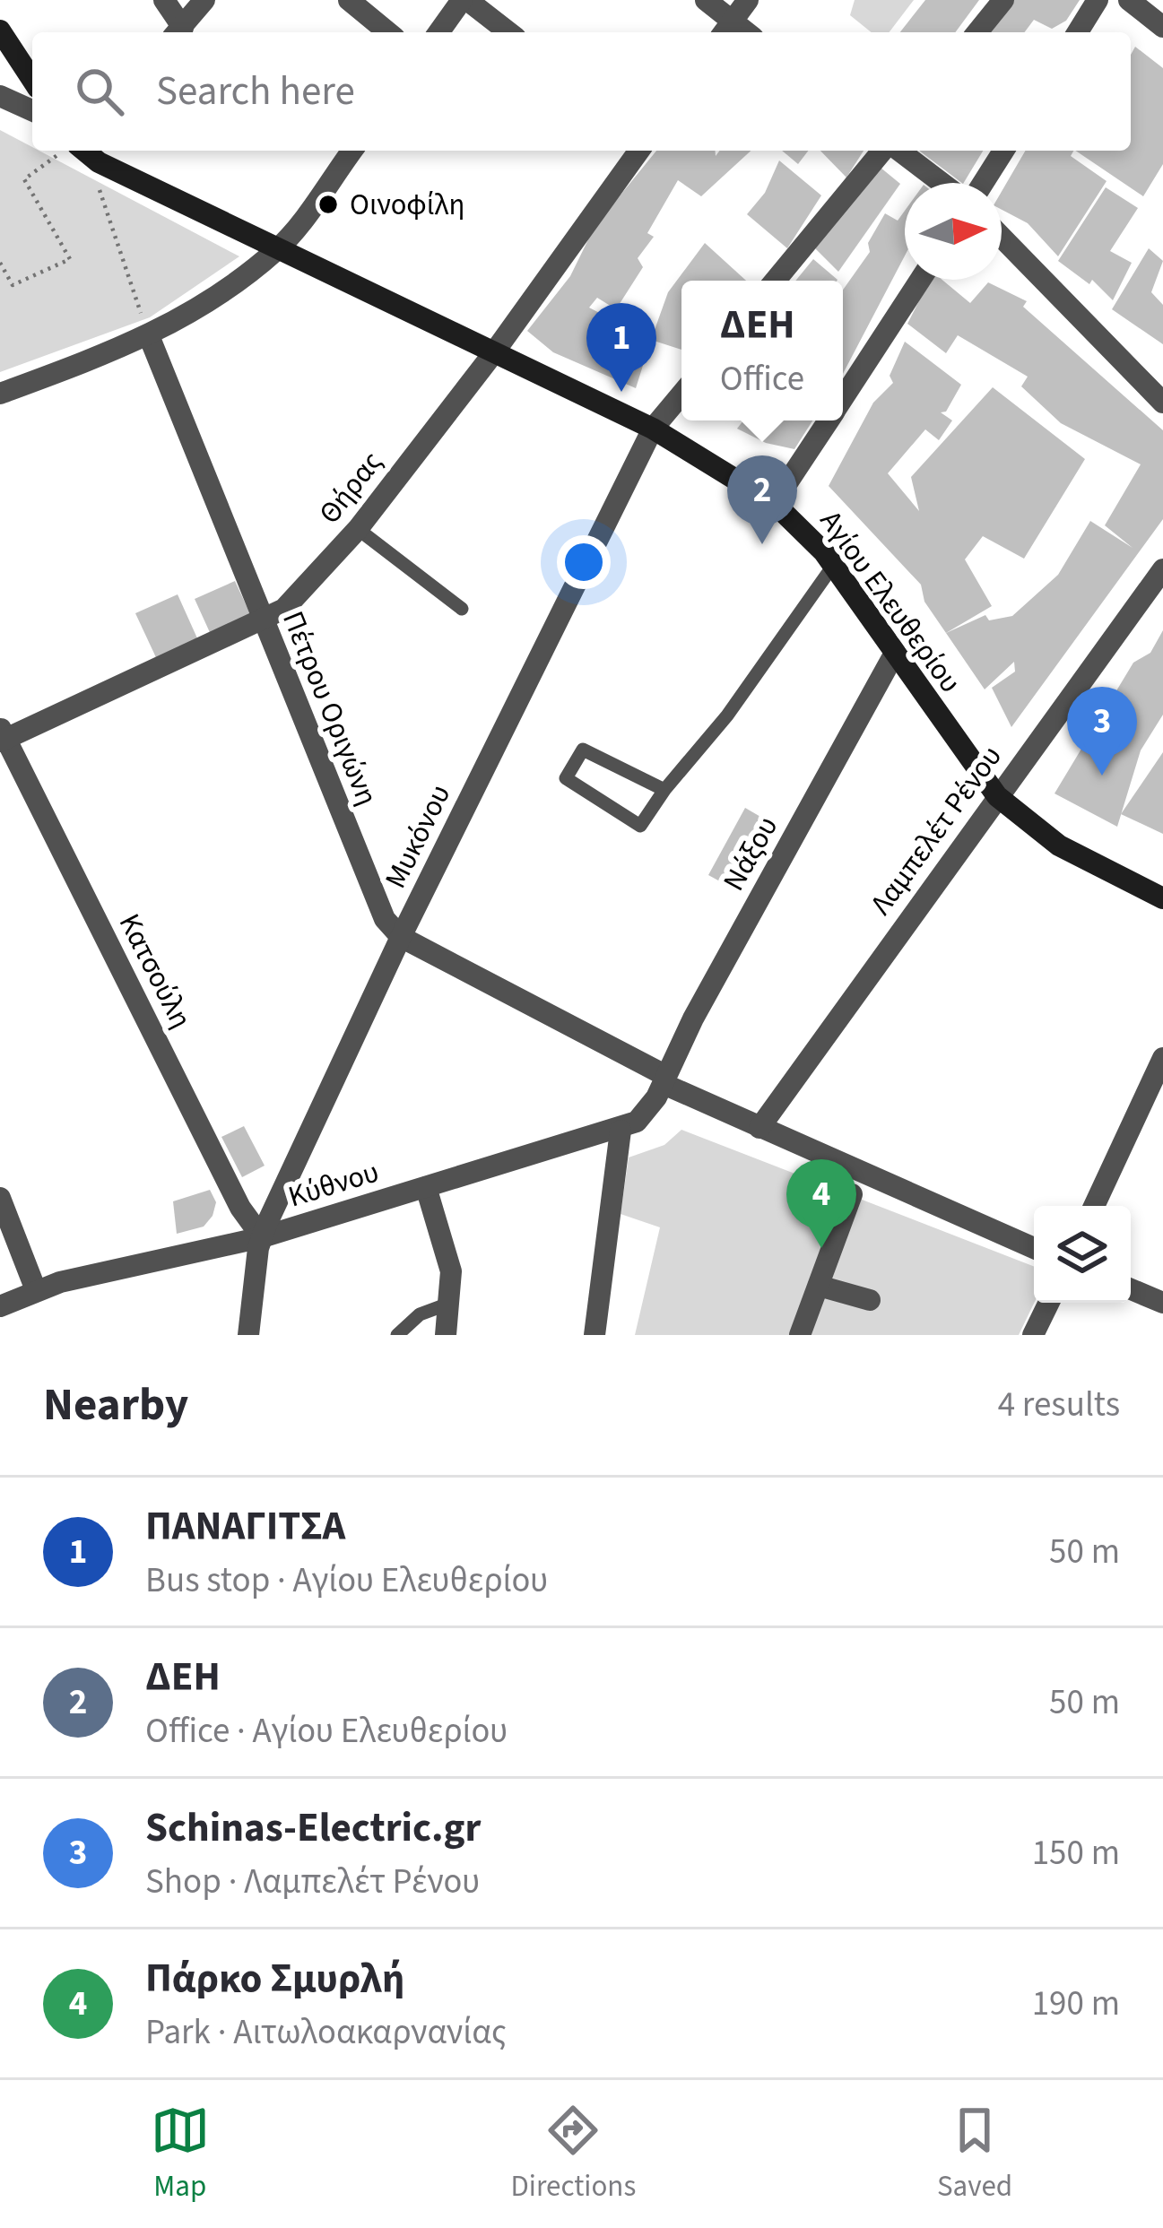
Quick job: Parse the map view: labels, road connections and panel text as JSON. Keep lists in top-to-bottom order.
{
  "streets": {
    "street": [
      "Θήρας",
      "Αγίου Ελευθερίου",
      "Πέτρου Οριγώνη",
      "Λαμπελέτ Ρένου",
      "Μυκόνου",
      "Νάξου",
      "Κατσούλη",
      "Κύθνου"
    ]
  },
  "crossings": [
    ["Θήρας", "Αγίου Ελευθερίου"],
    ["Θήρας", "Πέτρου Οριγώνη"],
    ["Θήρας", "Κατσούλη"],
    ["Αγίου Ελευθερίου", "Λαμπελέτ Ρένου"],
    ["Αγίου Ελευθερίου", "Μυκόνου"],
    ["Αγίου Ελευθερίου", "Νάξου"],
    ["Πέτρου Οριγώνη", "Μυκόνου"],
    ["Μυκόνου", "Κατσούλη"],
    ["Μυκόνου", "Κύθνου"],
    ["Νάξου", "Κύθνου"],
    ["Κατσούλη", "Κύθνου"]
  ],
  "places": ["Οινοφίλη"],
  "north": "right",
  "page": {
    "search": "Search here",
    "popup": ["ΔΕΗ", "Office"],
    "pins": [
      "1",
      "2",
      "3",
      "4"
    ],
    "heading": ["Nearby", "4 results"],
    "list": [
      {
        "mark": "1",
        "name": "ΠΑΝΑΓΙΤΣΑ",
        "note": "Bus stop · Αγίου Ελευθερίου",
        "value": "50 m"
      },
      {
        "mark": "2",
        "name": "ΔΕΗ",
        "note": "Office · Αγίου Ελευθερίου",
        "value": "50 m"
      },
      {
        "mark": "3",
        "name": "Schinas-Electric.gr",
        "note": "Shop · Λαμπελέτ Ρένου",
        "value": "150 m"
      },
      {
        "mark": "4",
        "name": "Πάρκο Σµυρλή",
        "note": "Park · Αιτωλοακαρνανίας",
        "value": "190 m"
      }
    ],
    "nav": ["Map", "Directions", "Saved"]
  }
}
